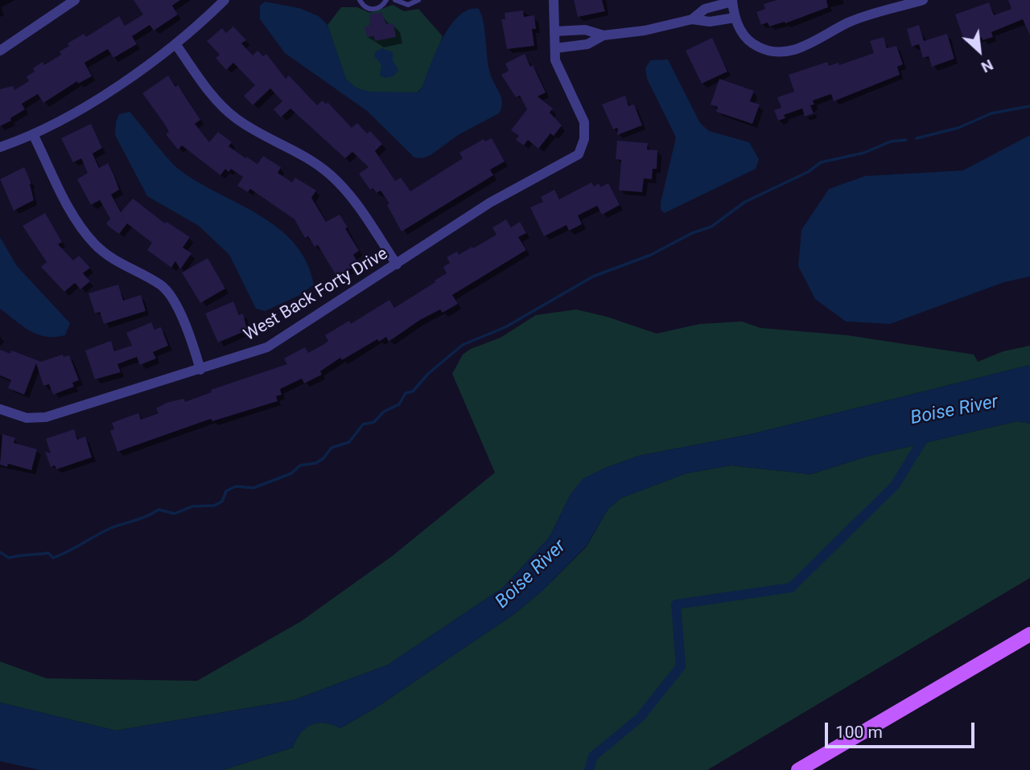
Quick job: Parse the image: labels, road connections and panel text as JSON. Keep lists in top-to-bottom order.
{
  "streets": {
    "street": ["West Back Forty Drive"]
  },
  "water": ["Boise River"],
  "scale_bar": "100 m",
  "north": "bottom right"
}
